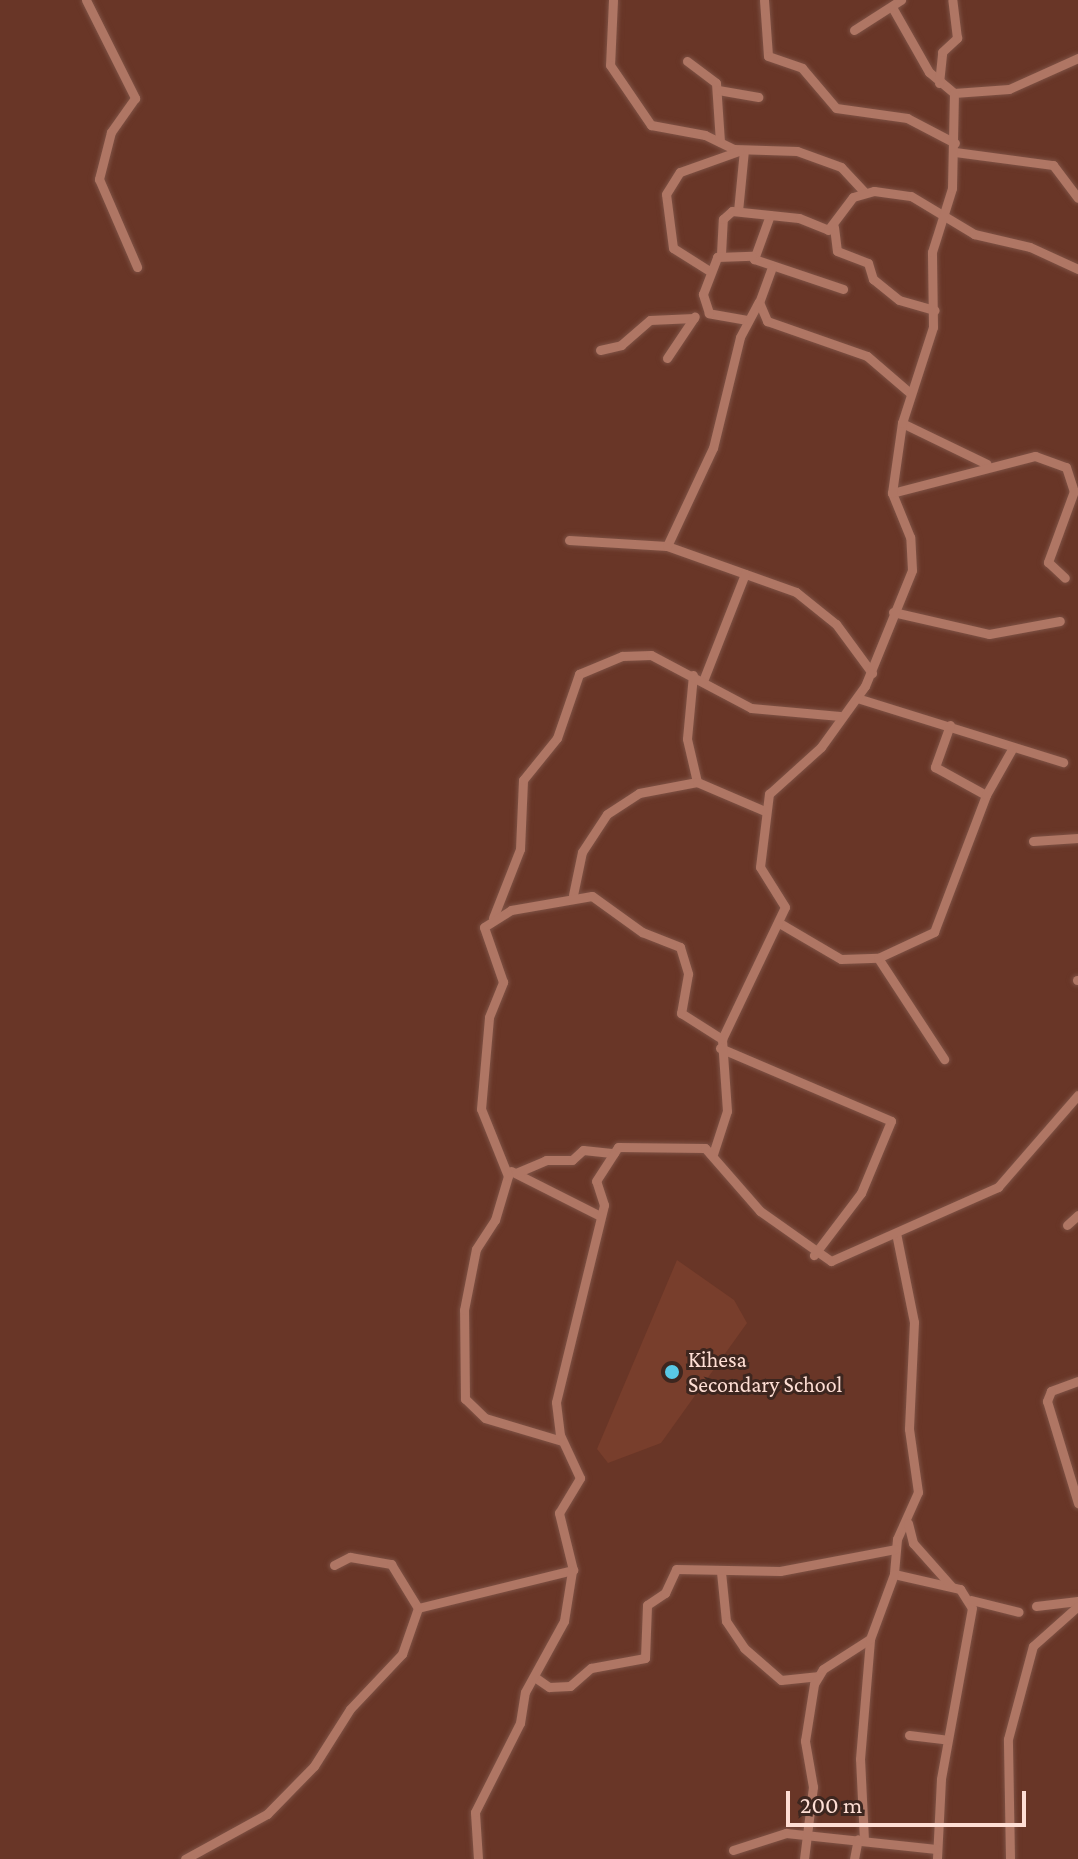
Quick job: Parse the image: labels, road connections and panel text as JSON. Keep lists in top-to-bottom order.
{
  "places": ["Kihesa Secondary School"],
  "scale_bar": "200 m"
}
